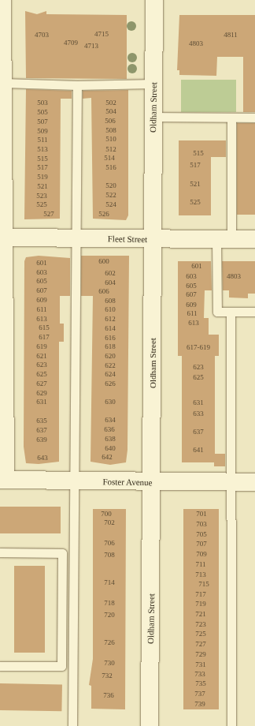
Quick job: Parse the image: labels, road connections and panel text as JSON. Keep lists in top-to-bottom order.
{
  "streets": {
    "street": ["Oldham Street", "Fleet Street", "Foster Avenue"]
  },
  "crossings": [
    ["Oldham Street", "Fleet Street"],
    ["Oldham Street", "Foster Avenue"]
  ],
  "house_numbers": [
    "4715",
    "4703",
    "4811",
    "4709",
    "4803",
    "4713",
    "503",
    "502",
    "504",
    "505",
    "506",
    "507",
    "508",
    "509",
    "510",
    "511",
    "513",
    "512",
    "515",
    "514",
    "515",
    "517",
    "517",
    "516",
    "519",
    "521",
    "520",
    "521",
    "522",
    "523",
    "525",
    "525",
    "524",
    "527",
    "526",
    "600",
    "601",
    "601",
    "603",
    "602",
    "603",
    "4803",
    "605",
    "604",
    "605",
    "607",
    "606",
    "607",
    "609",
    "608",
    "609",
    "611",
    "610",
    "611",
    "613",
    "612",
    "613",
    "615",
    "614",
    "617",
    "616",
    "619",
    "618",
    "617-619",
    "621",
    "620",
    "623",
    "622",
    "623",
    "625",
    "624",
    "625",
    "627",
    "626",
    "629",
    "631",
    "630",
    "631",
    "633",
    "634",
    "635",
    "636",
    "637",
    "637",
    "638",
    "639",
    "640",
    "641",
    "642",
    "643",
    "700",
    "701",
    "702",
    "703",
    "705",
    "706",
    "707",
    "709",
    "708",
    "711",
    "713",
    "714",
    "715",
    "717",
    "718",
    "719",
    "721",
    "720",
    "723",
    "725",
    "726",
    "727",
    "729",
    "730",
    "731",
    "733",
    "732",
    "735",
    "737",
    "736",
    "739"
  ]
}
